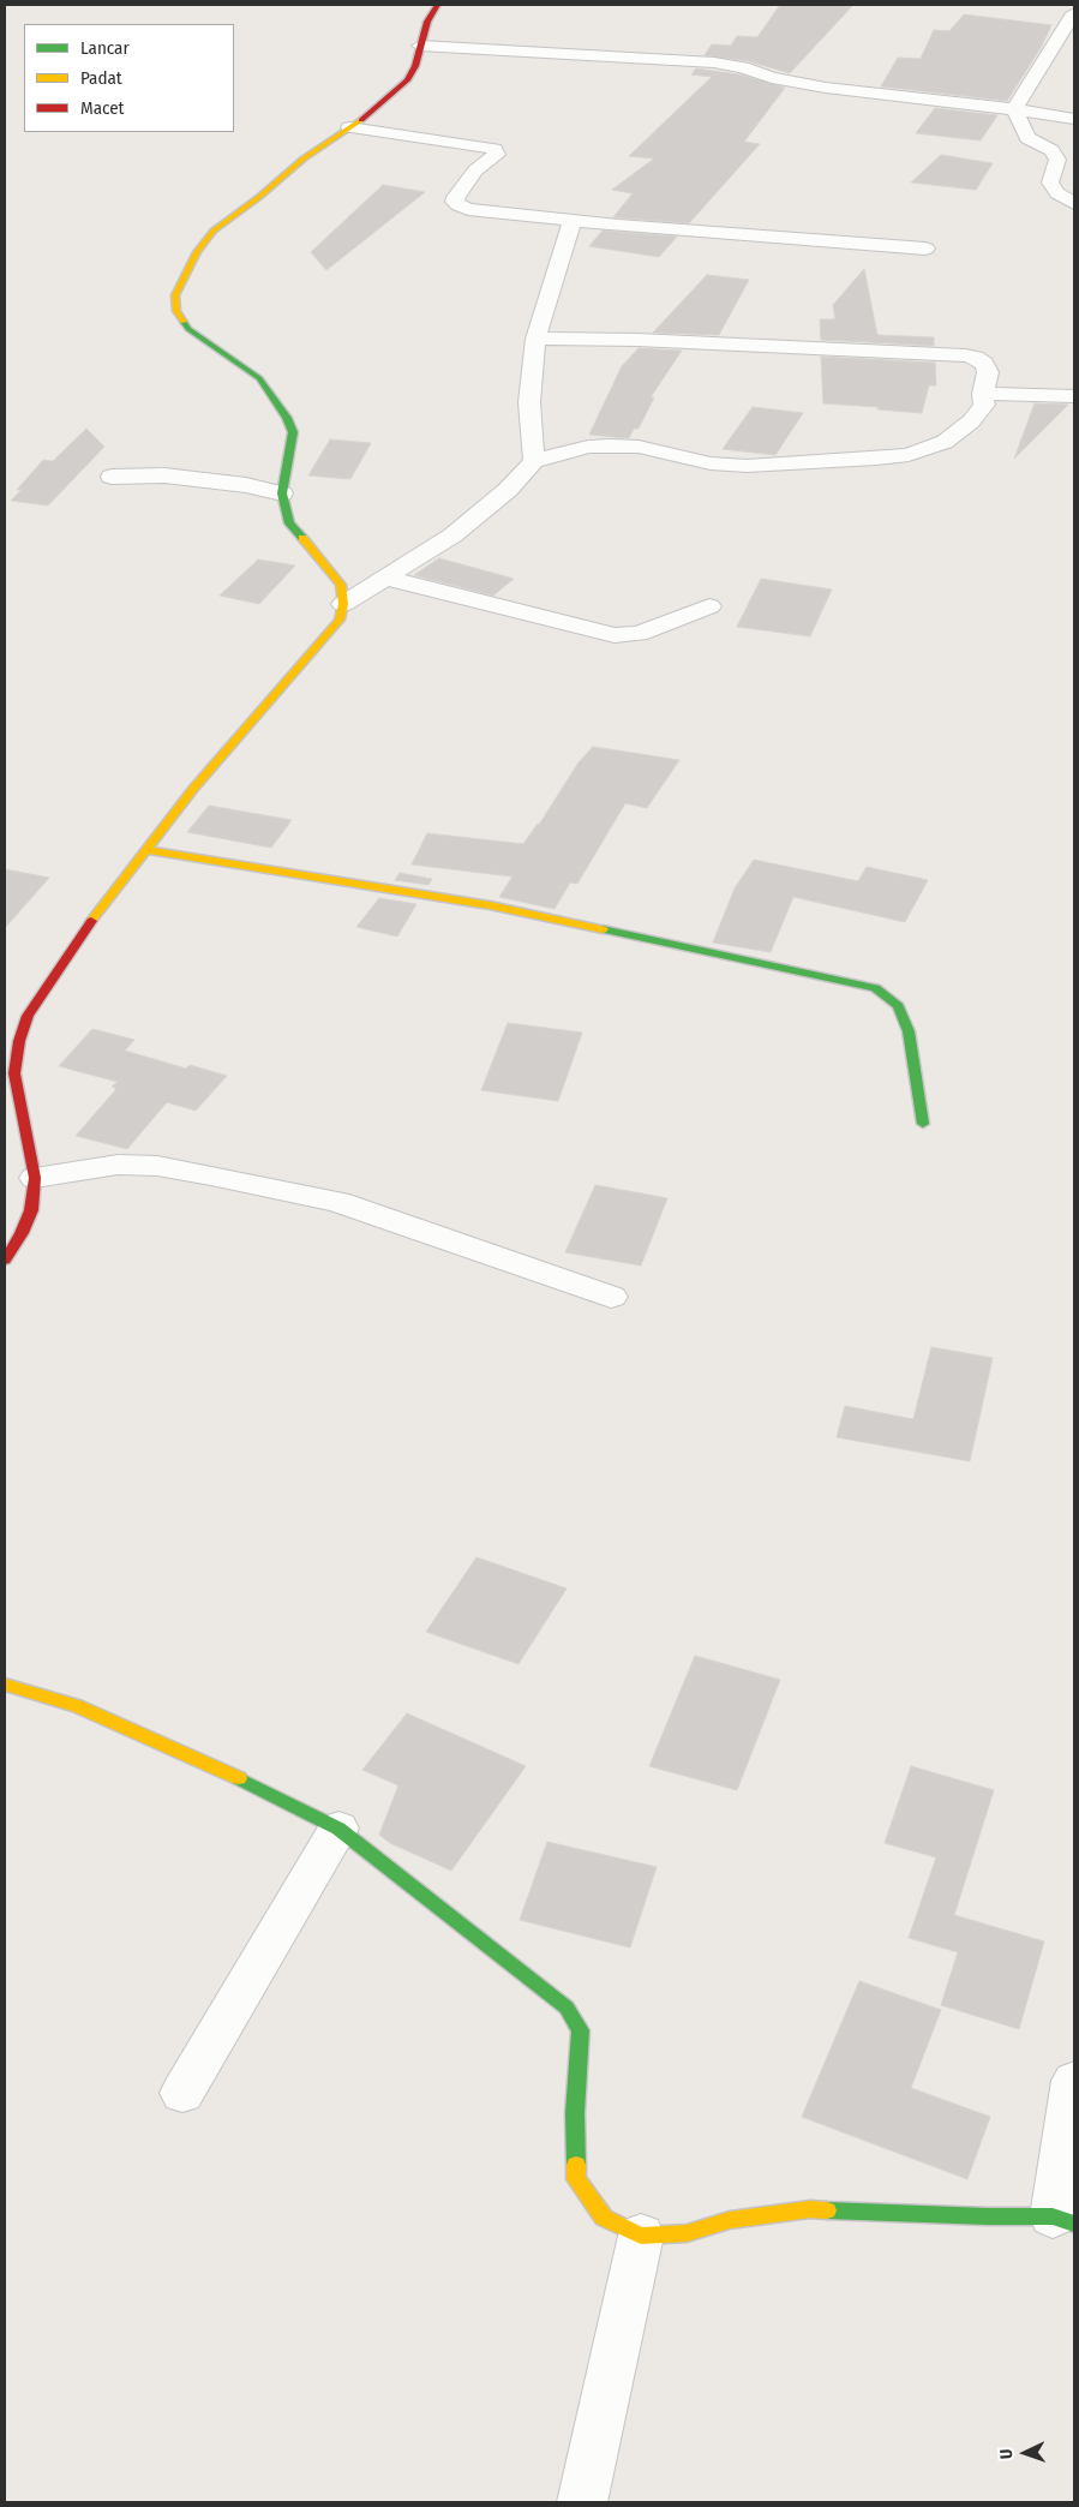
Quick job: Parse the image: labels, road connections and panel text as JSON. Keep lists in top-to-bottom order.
{
  "legend": ["Lancar", "Padat", "Macet"],
  "north": "left"
}
